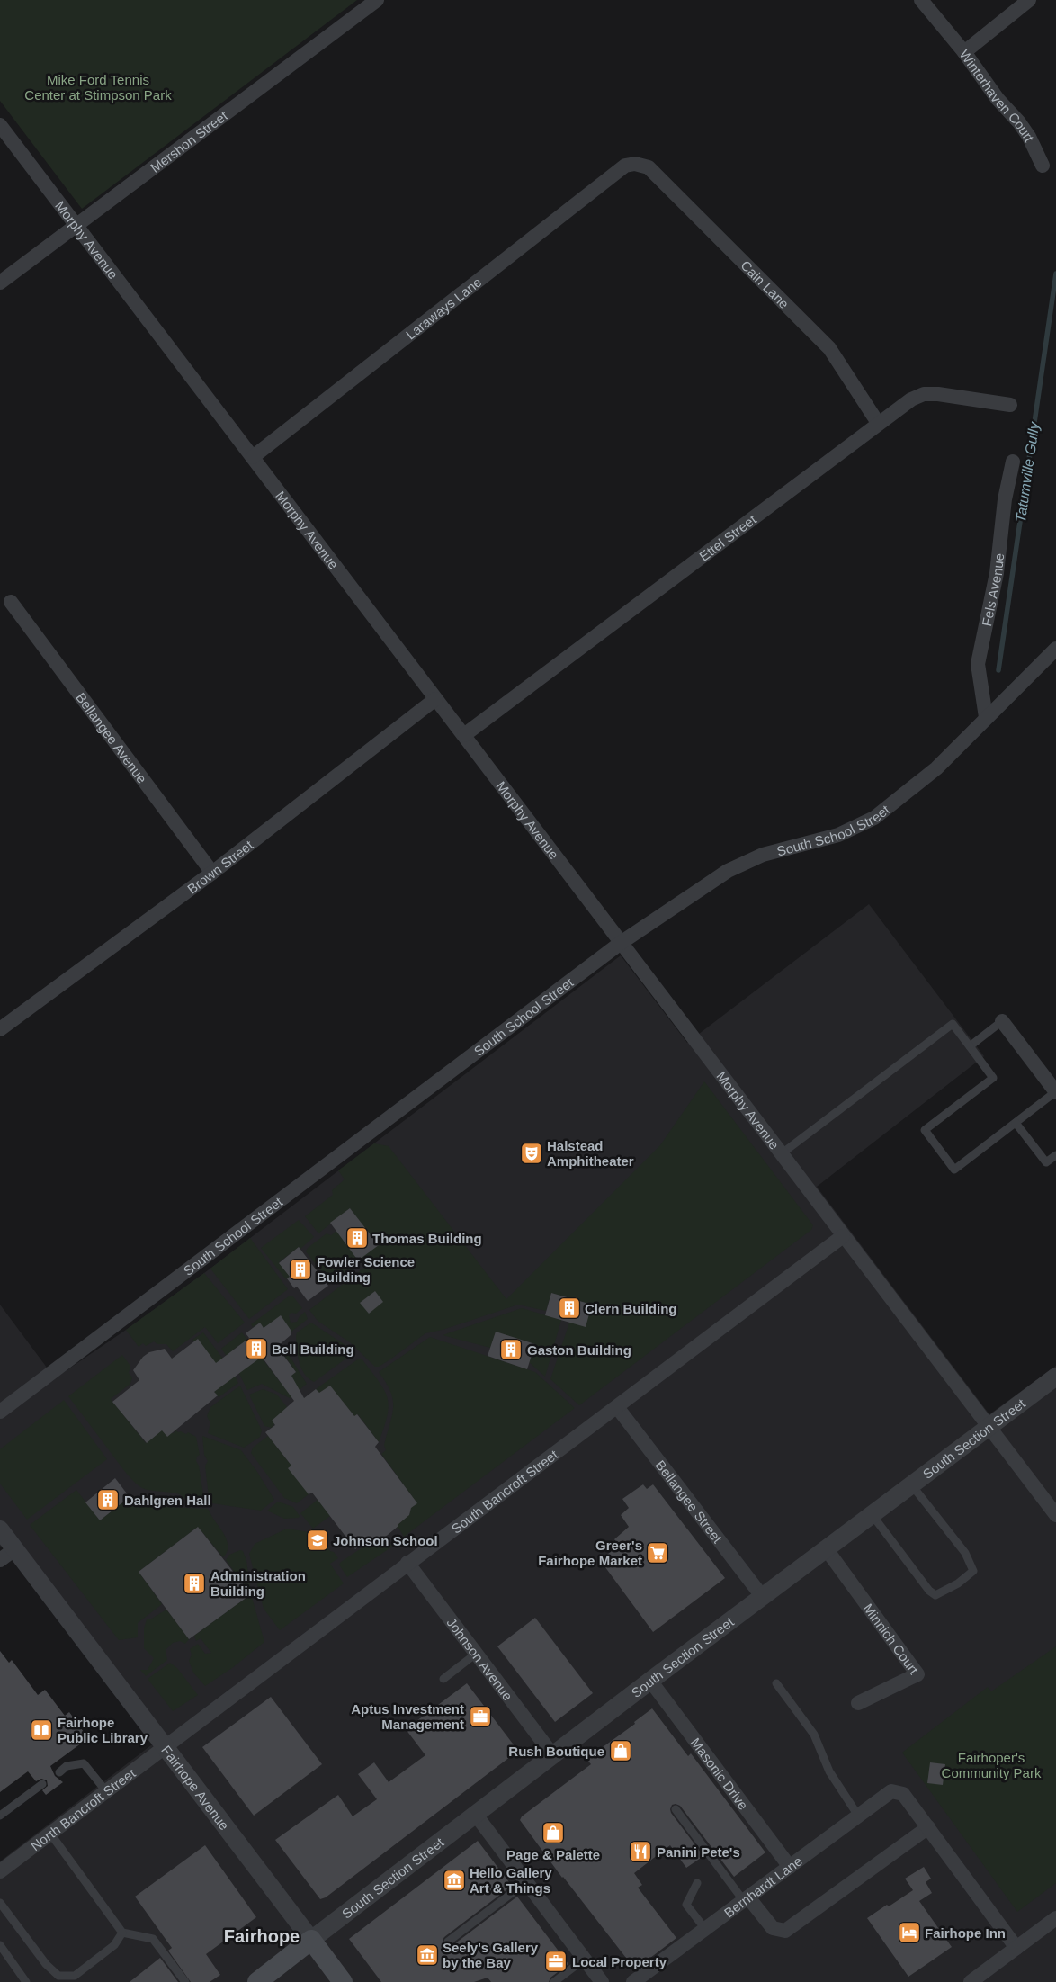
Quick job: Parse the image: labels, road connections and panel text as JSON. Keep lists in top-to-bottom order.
{
  "streets": {
    "main road": ["Fairhope Avenue"],
    "street": [
      "Winterhaven Court",
      "Mershon Street",
      "Morphy Avenue",
      "Cain Lane",
      "Laraways Lane",
      "Ettel Street",
      "Fels Avenue",
      "Bellangee Avenue",
      "South School Street",
      "Brown Street",
      "South Section Street",
      "South Bancroft Street",
      "Bellangee Street",
      "Minnich Court",
      "Johnson Avenue",
      "Masonic Drive",
      "North Bancroft Street",
      "Bernhardt Lane"
    ]
  },
  "crossings": [
    ["Mershon Street", "Morphy Avenue"],
    ["Morphy Avenue", "Laraways Lane"],
    ["Morphy Avenue", "Ettel Street"],
    ["Morphy Avenue", "South School Street"],
    ["Morphy Avenue", "Brown Street"],
    ["Morphy Avenue", "South Section Street"],
    ["Morphy Avenue", "South Bancroft Street"],
    ["Cain Lane", "Laraways Lane"],
    ["Cain Lane", "Ettel Street"],
    ["Fels Avenue", "South School Street"],
    ["Bellangee Avenue", "Brown Street"],
    ["South Section Street", "Bellangee Street"],
    ["South Section Street", "Minnich Court"],
    ["South Section Street", "Johnson Avenue"],
    ["South Section Street", "Masonic Drive"],
    ["South Section Street", "Fairhope Avenue"],
    ["South Bancroft Street", "Bellangee Street"],
    ["South Bancroft Street", "Johnson Avenue"],
    ["South Bancroft Street", "Fairhope Avenue"],
    ["South Bancroft Street", "North Bancroft Street"],
    ["Masonic Drive", "Bernhardt Lane"],
    ["Fairhope Avenue", "North Bancroft Street"]
  ],
  "districts": ["Fairhope"],
  "water": ["Tatumville Gully"],
  "parks": ["Mike Ford Tennis Center at Stimpson Park", "Fairhoper's Community Park"],
  "places": {
    "theatre": ["Halstead Amphitheater"],
    "building": [
      "Thomas Building",
      "Fowler Science Building",
      "Clern Building",
      "Bell Building",
      "Gaston Building",
      "Dahlgren Hall",
      "Administration Building"
    ],
    "school or university": ["Johnson School"],
    "supermarket": ["Greer's Fairhope Market"],
    "office": ["Aptus Investment Management", "Local Property"],
    "library": ["Fairhope Public Library"],
    "shop": ["Rush Boutique", "Page & Palette"],
    "restaurant": ["Panini Pete's"],
    "museum": ["Hello Gallery Art & Things", "Seely's Gallery by the Bay"],
    "hotel": ["Fairhope Inn"]
  }
}
